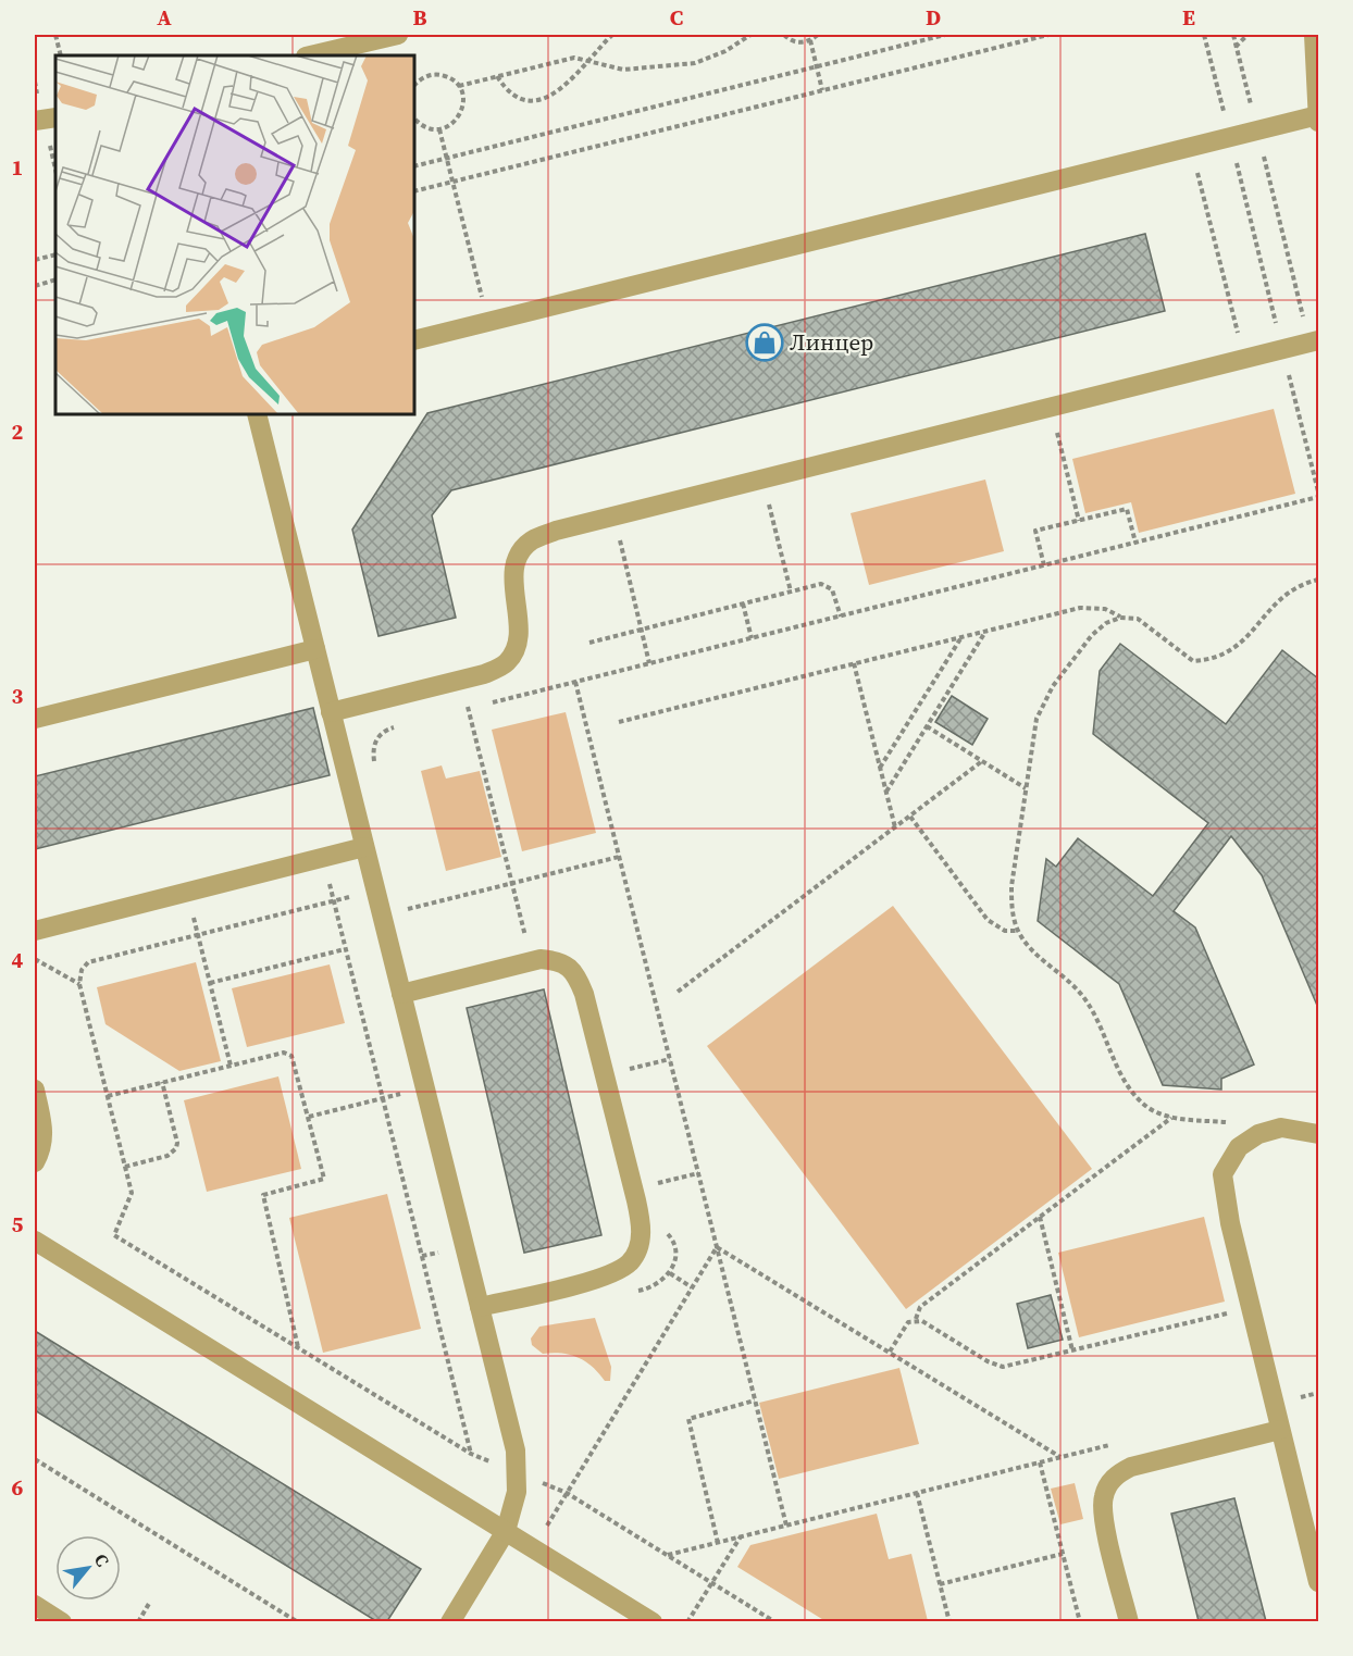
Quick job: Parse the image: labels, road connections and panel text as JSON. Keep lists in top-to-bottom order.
{
  "places": {
    "shop": ["Линцер"]
  },
  "north": "top right",
  "grid": {
    "columns": [
      "A",
      "B",
      "C",
      "D",
      "E"
    ],
    "rows": [
      "1",
      "2",
      "3",
      "4",
      "5",
      "6"
    ]
  }
}
